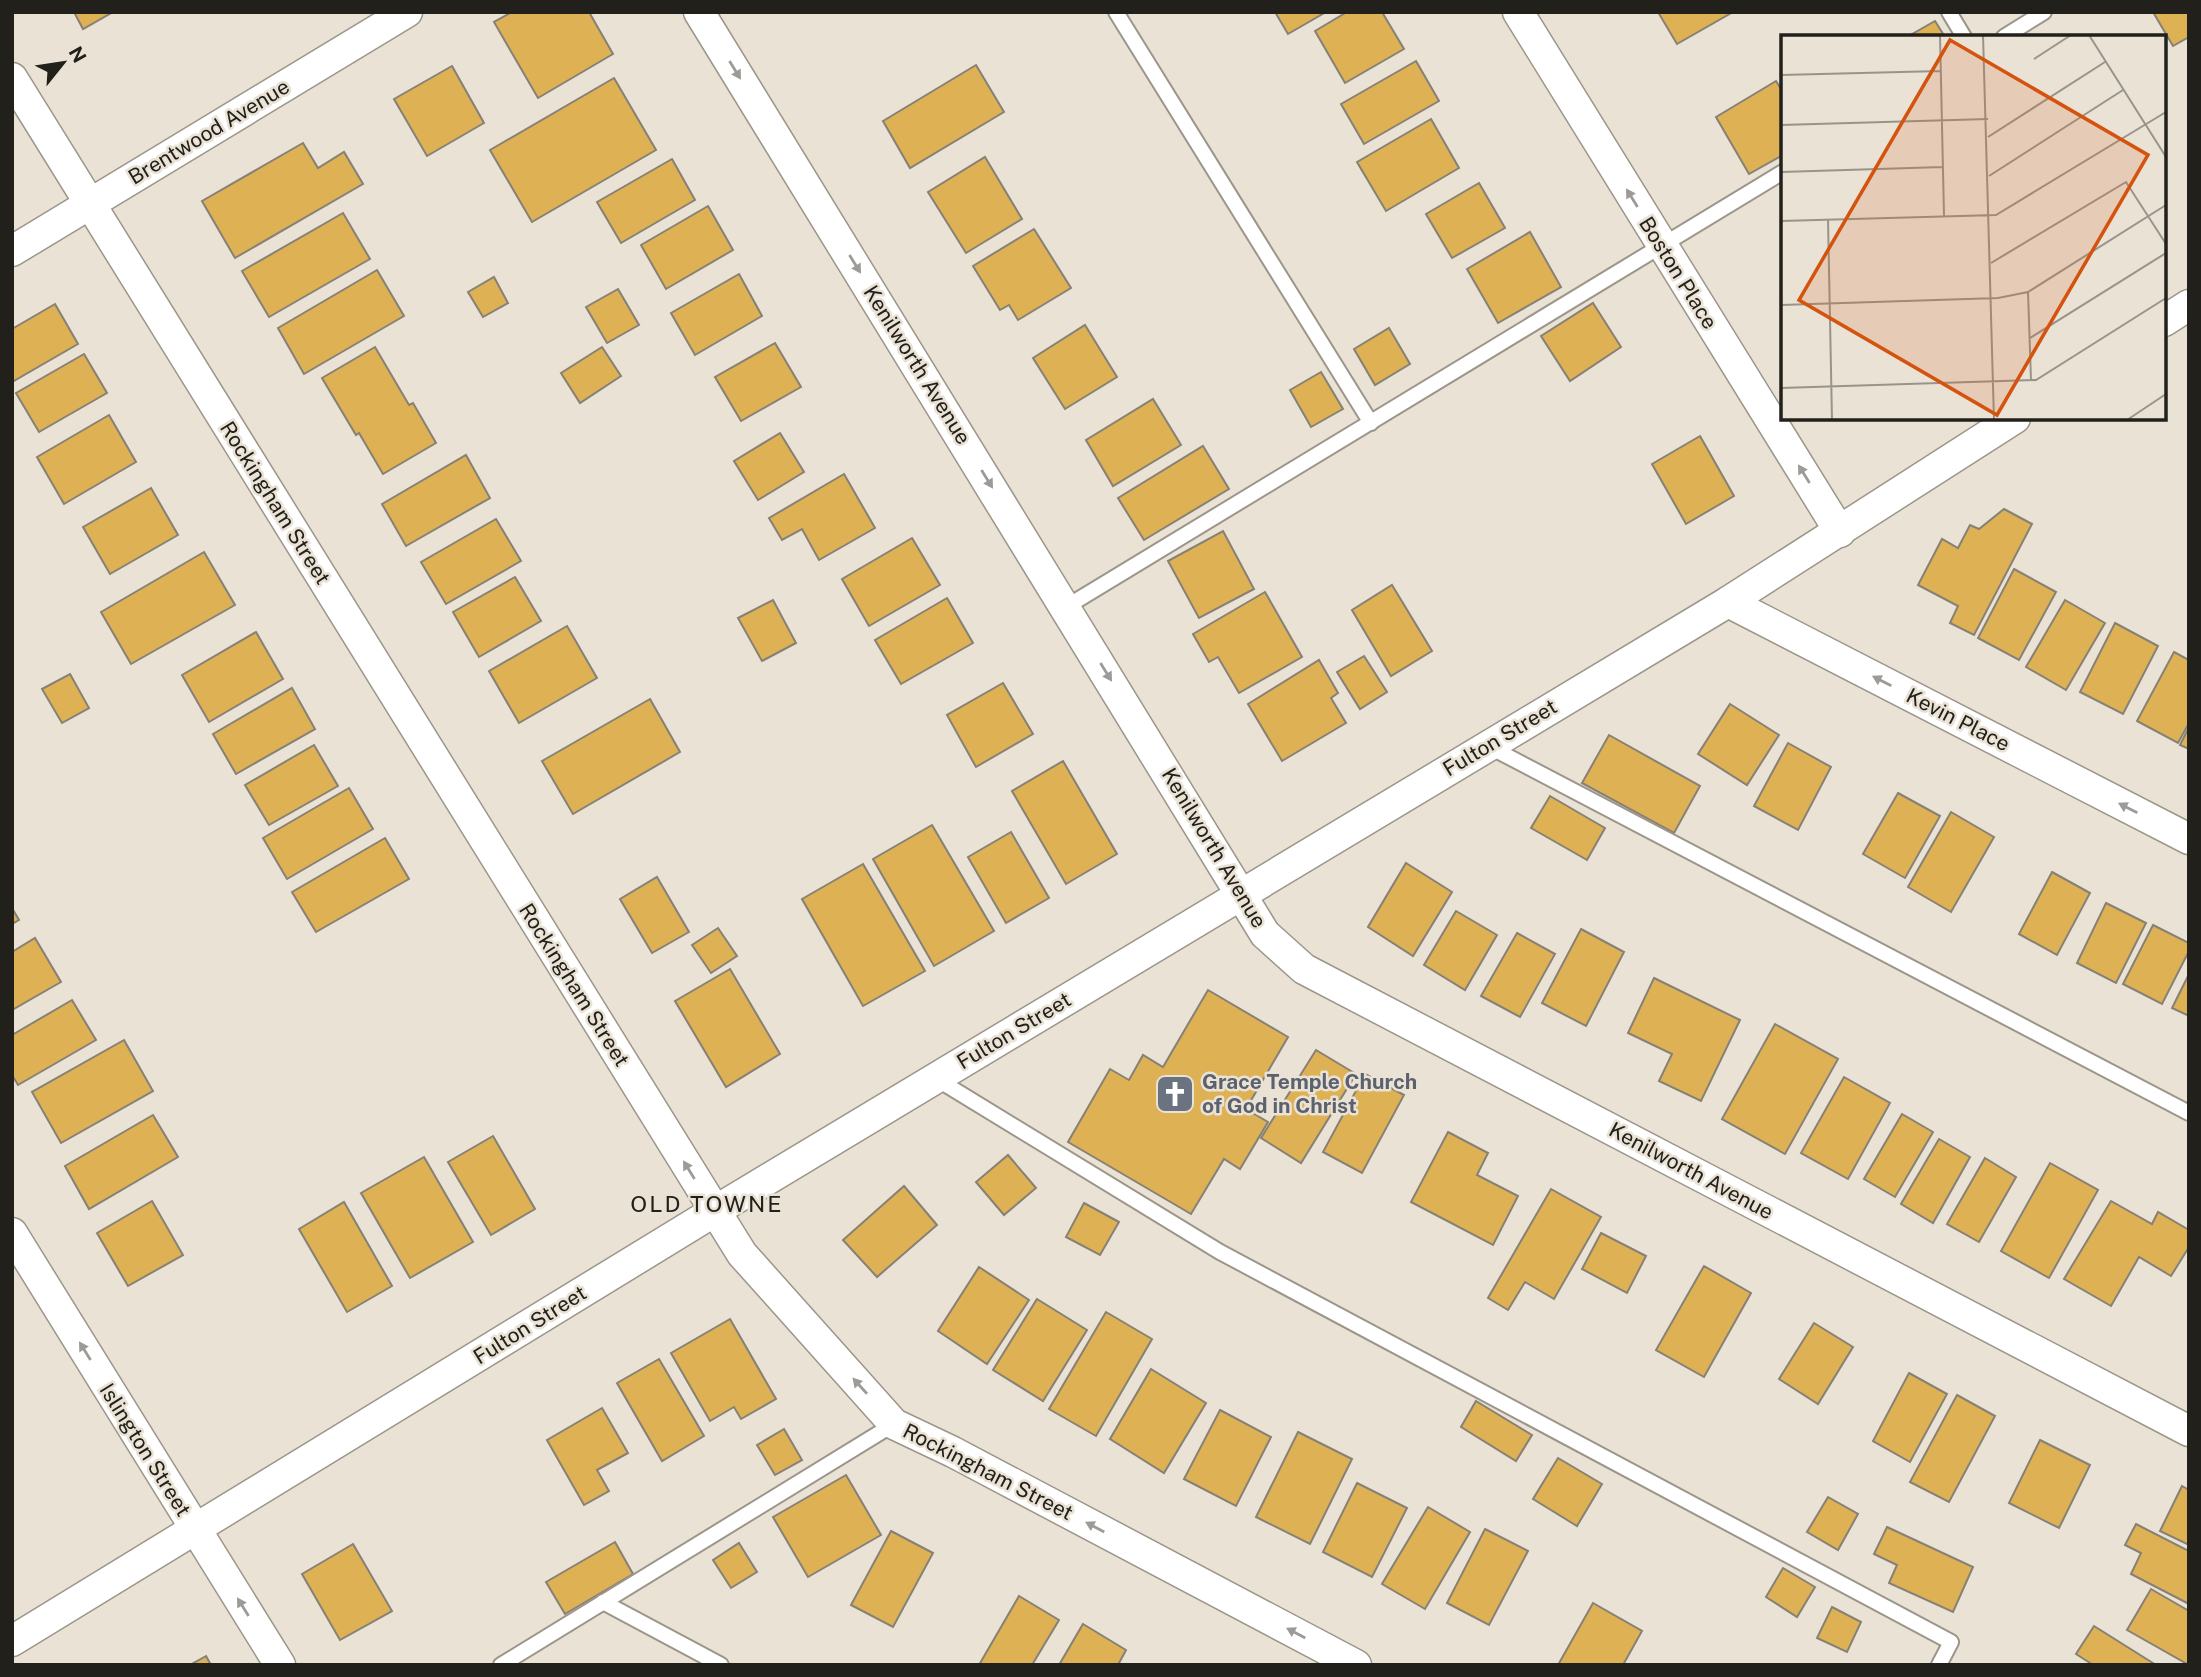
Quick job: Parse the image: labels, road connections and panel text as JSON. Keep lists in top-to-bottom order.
{
  "streets": {
    "street": [
      "Brentwood Avenue",
      "Boston Place",
      "Kenilworth Avenue",
      "Rockingham Street",
      "Kevin Place",
      "Fulton Street",
      "Islington Street"
    ]
  },
  "crossings": [
    ["Brentwood Avenue", "Rockingham Street"],
    ["Boston Place", "Fulton Street"],
    ["Kenilworth Avenue", "Fulton Street"],
    ["Rockingham Street", "Fulton Street"],
    ["Kevin Place", "Fulton Street"],
    ["Fulton Street", "Islington Street"]
  ],
  "one_way": [
    "Boston Place",
    "Kenilworth Avenue",
    "Rockingham Street",
    "Kevin Place",
    "Islington Street"
  ],
  "districts": ["OLD TOWNE"],
  "places": {
    "church": ["Grace Temple Church of God in Christ"]
  },
  "north": "top right"
}
